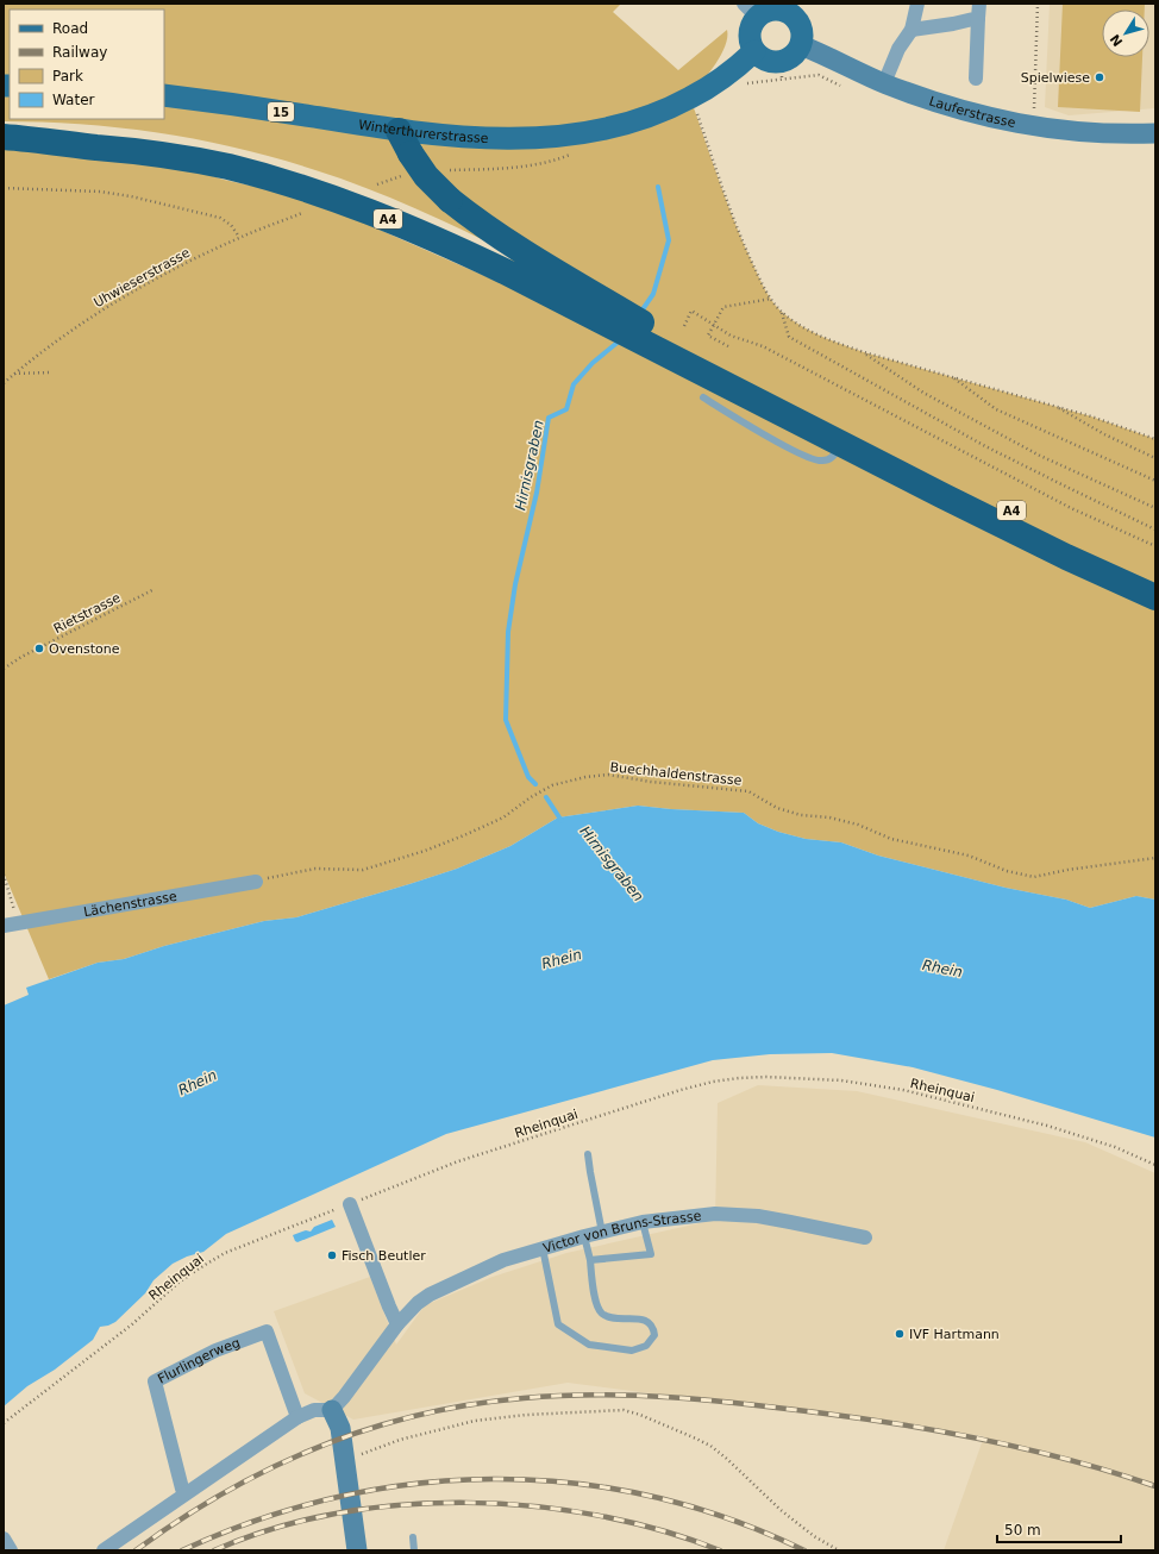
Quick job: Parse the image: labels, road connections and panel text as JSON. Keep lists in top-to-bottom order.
{
  "streets": {
    "highway": ["A4"],
    "main road": ["15", "Winterthurerstrasse"],
    "street": [
      "Lauferstrasse",
      "Lächenstrasse",
      "Victor von Bruns-Strasse",
      "Flurlingerweg"
    ],
    "path": [
      "Uhwieserstrasse",
      "Rietstrasse",
      "Buechhaldenstrasse",
      "Rheinquai"
    ]
  },
  "crossings": [
    ["15", "Winterthurerstrasse"],
    ["Buechhaldenstrasse", "Lächenstrasse"]
  ],
  "water": ["Hirnisgraben", "Rhein"],
  "places": [
    "Spielwiese",
    "Ovenstone",
    "Fisch Beutler",
    "IVF Hartmann"
  ],
  "legend": [
    "Road",
    "Railway",
    "Park",
    "Water"
  ],
  "scale_bar": "50 m",
  "north": "bottom left"
}
